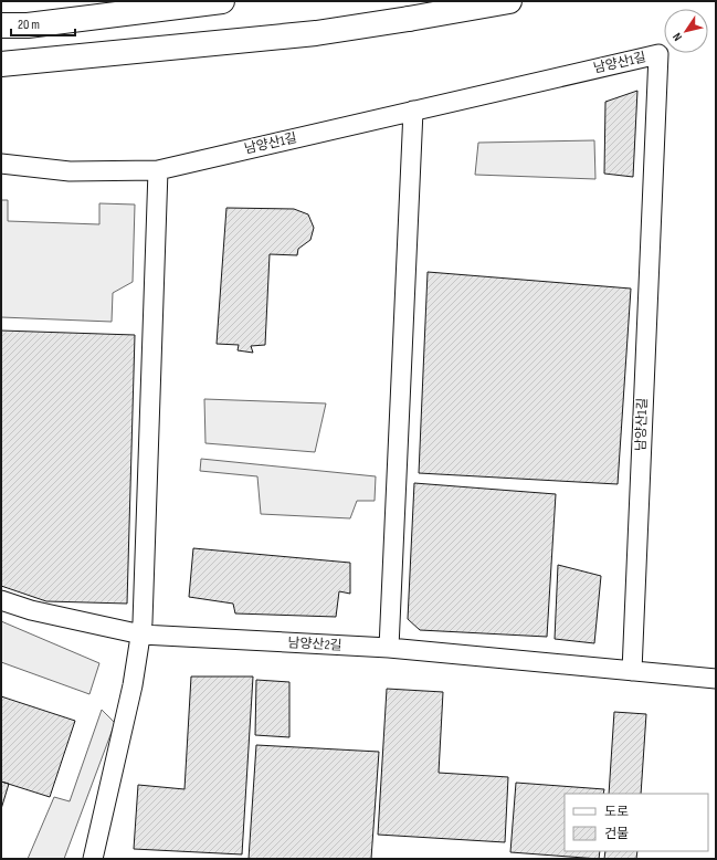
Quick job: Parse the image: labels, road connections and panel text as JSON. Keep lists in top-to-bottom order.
{
  "streets": {
    "street": ["남양산1길", "남양산2길"]
  },
  "crossings": [
    ["남양산1길", "남양산2길"]
  ],
  "legend": ["도로", "건물"],
  "scale_bar": "20 m",
  "north": "bottom left"
}
